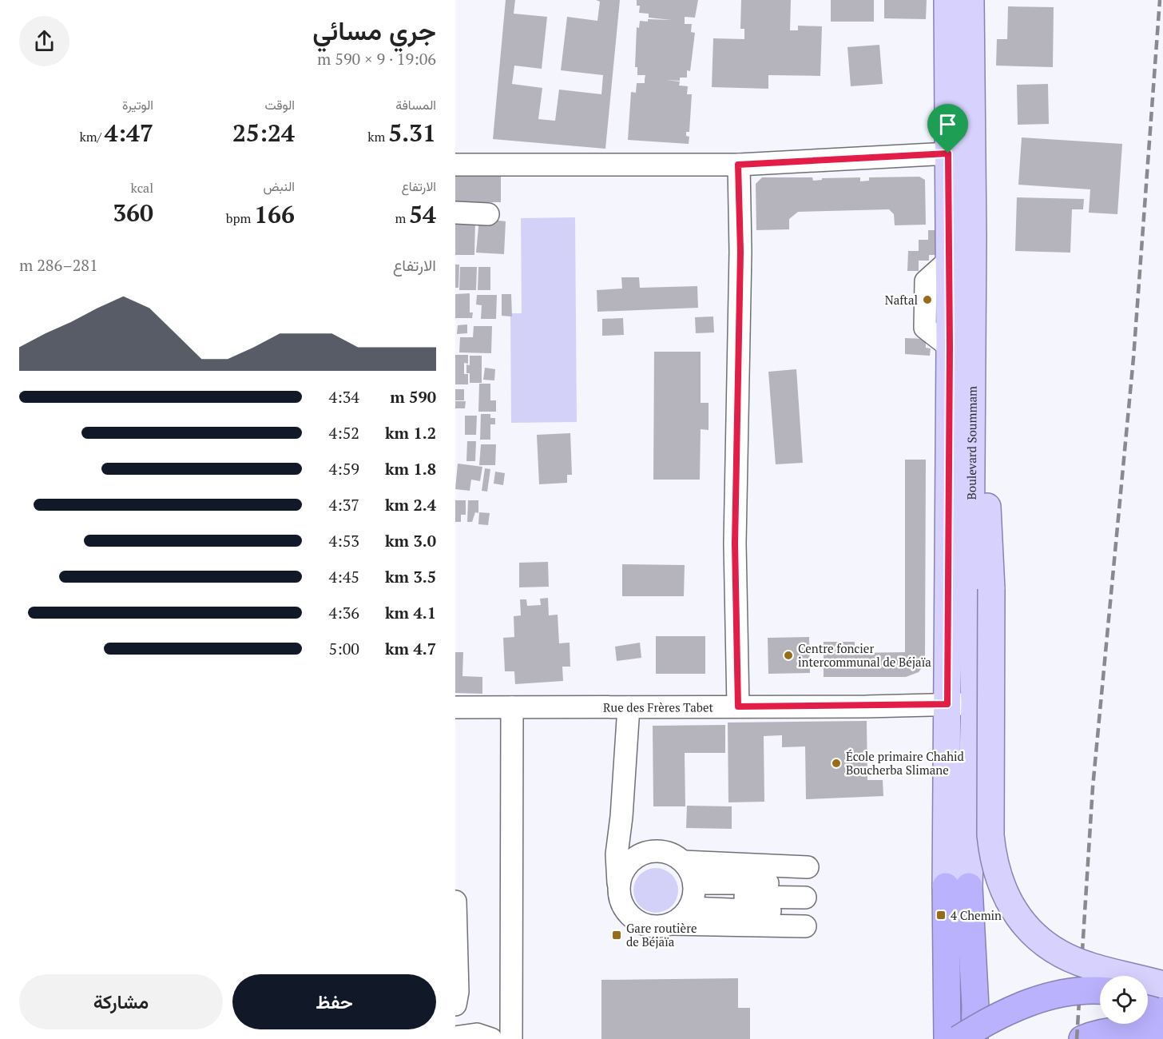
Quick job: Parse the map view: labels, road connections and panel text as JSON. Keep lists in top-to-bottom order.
{
  "streets": {
    "main road": ["Boulevard Soummam"],
    "street": ["Rue des Frères Tabet"]
  },
  "crossings": [
    ["Boulevard Soummam", "Rue des Frères Tabet"]
  ],
  "places": {
    "other": ["Naftal", "Centre foncier intercommunal de Béjaïa", "École primaire Chahid Boucherba Slimane"],
    "transit": ["4 Chemin", "Gare routière de Béjaïa"]
  },
  "page": {
    "heading": ["جري مسائي", "19:06 · 9 × 590 m"],
    "stats": [
      ["المسافة", "5.31 km"],
      ["الوقت", "25:24"],
      ["الوتيرة", "4:47 /km"],
      ["الارتفاع", "54 m"],
      ["النبض", "166 bpm"],
      ["kcal", "360"]
    ],
    "chart": ["الارتفاع", "281–286 m"],
    "list": [
      {
        "name": "590 m",
        "note": "4:34"
      },
      {
        "name": "1.2 km",
        "note": "4:52"
      },
      {
        "name": "1.8 km",
        "note": "4:59"
      },
      {
        "name": "2.4 km",
        "note": "4:37"
      },
      {
        "name": "3.0 km",
        "note": "4:53"
      },
      {
        "name": "3.5 km",
        "note": "4:45"
      },
      {
        "name": "4.1 km",
        "note": "4:36"
      },
      {
        "name": "4.7 km",
        "note": "5:00"
      }
    ],
    "buttons": ["حفظ", "مشاركة"]
  }
}
